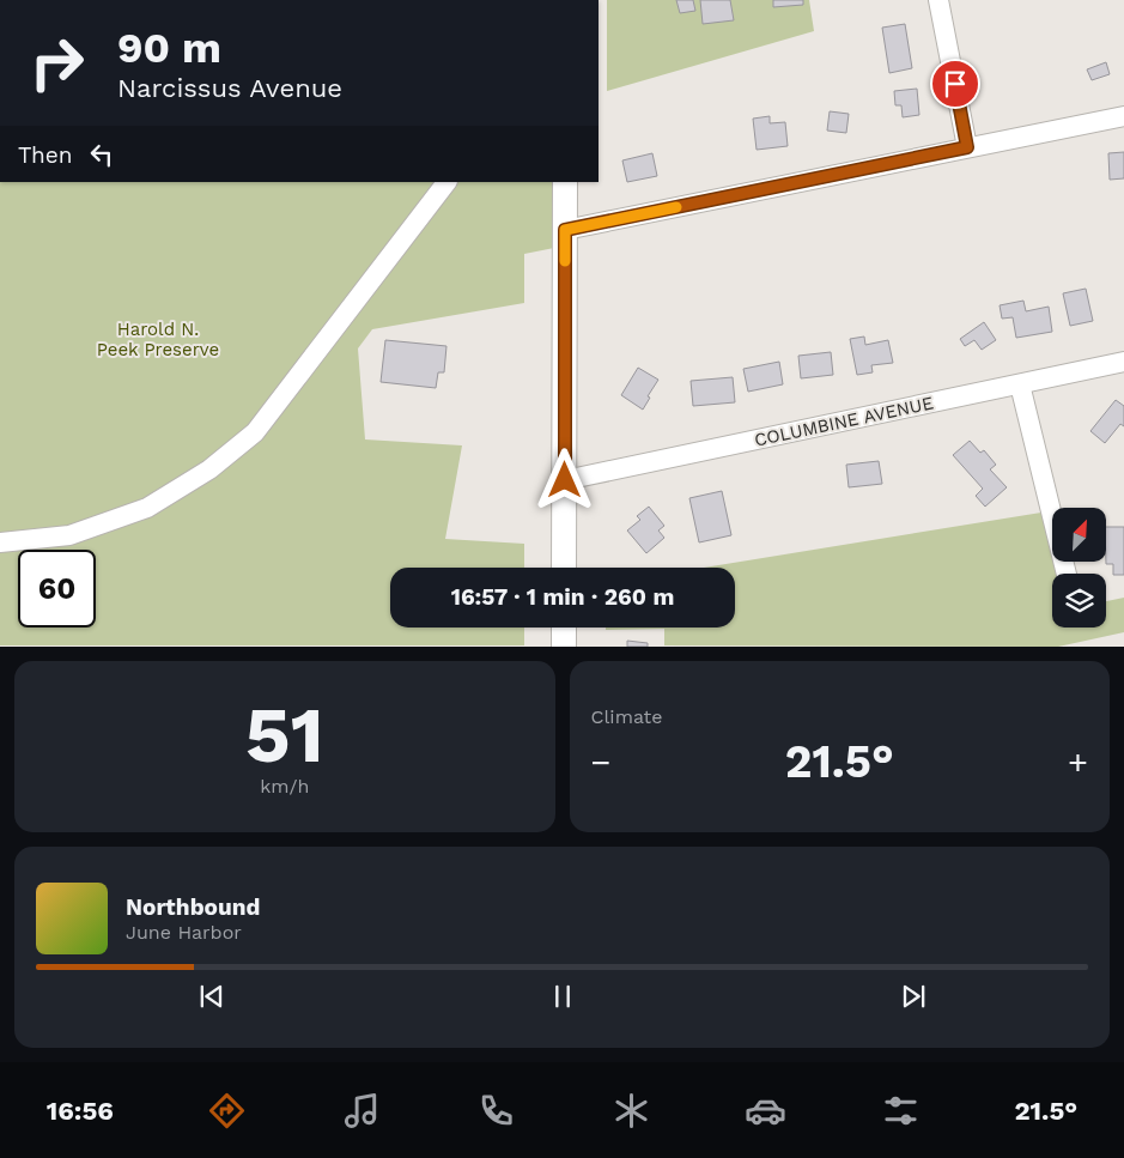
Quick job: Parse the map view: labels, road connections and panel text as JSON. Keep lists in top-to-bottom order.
{
  "streets": {
    "street": ["COLUMBINE AVENUE"]
  },
  "parks": ["Harold N. Peek Preserve"],
  "north": "top right",
  "page": {
    "turn": ["90 m", "Narcissus Avenue"],
    "then": "Then",
    "limit": "60",
    "trip": "16:57 · 1 min · 260 m",
    "tile": [
      ["51", "km/h"],
      "Climate"
    ],
    "heat": ["−", "21.5°", "+"],
    "song": ["Northbound", "June Harbor"],
    "tabs": ["16:56", "21.5°"]
  }
}
